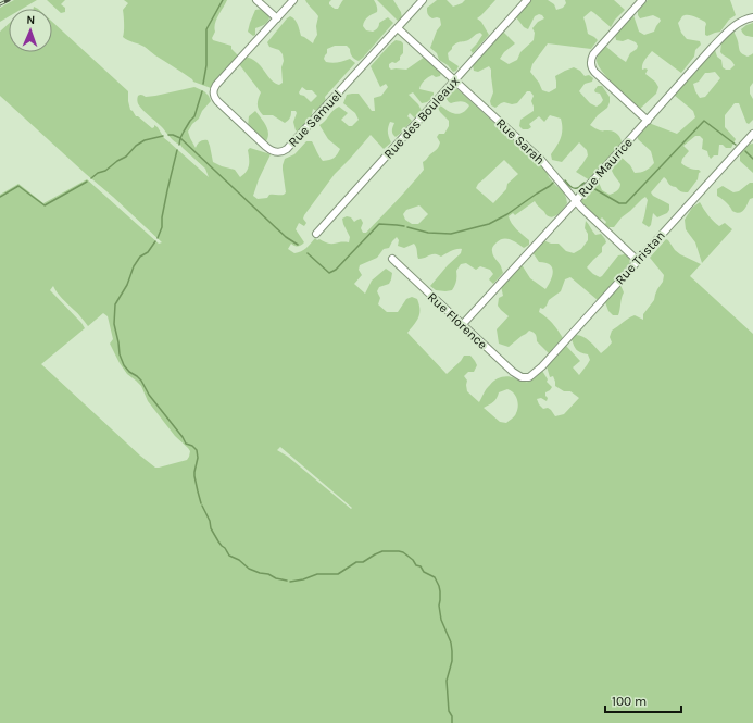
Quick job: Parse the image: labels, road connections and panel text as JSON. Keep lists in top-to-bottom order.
{
  "streets": {
    "street": [
      "Rue des Bouleaux",
      "Rue Samuel",
      "Rue Sarah",
      "Rue Maurice",
      "Rue Tristan",
      "Rue Florence"
    ]
  },
  "crossings": [
    ["Rue des Bouleaux", "Rue Sarah"],
    ["Rue Samuel", "Rue Sarah"],
    ["Rue Sarah", "Rue Maurice"],
    ["Rue Sarah", "Rue Tristan"],
    ["Rue Maurice", "Rue Florence"],
    ["Rue Tristan", "Rue Florence"]
  ],
  "scale_bar": "100 m",
  "north": "top"
}
